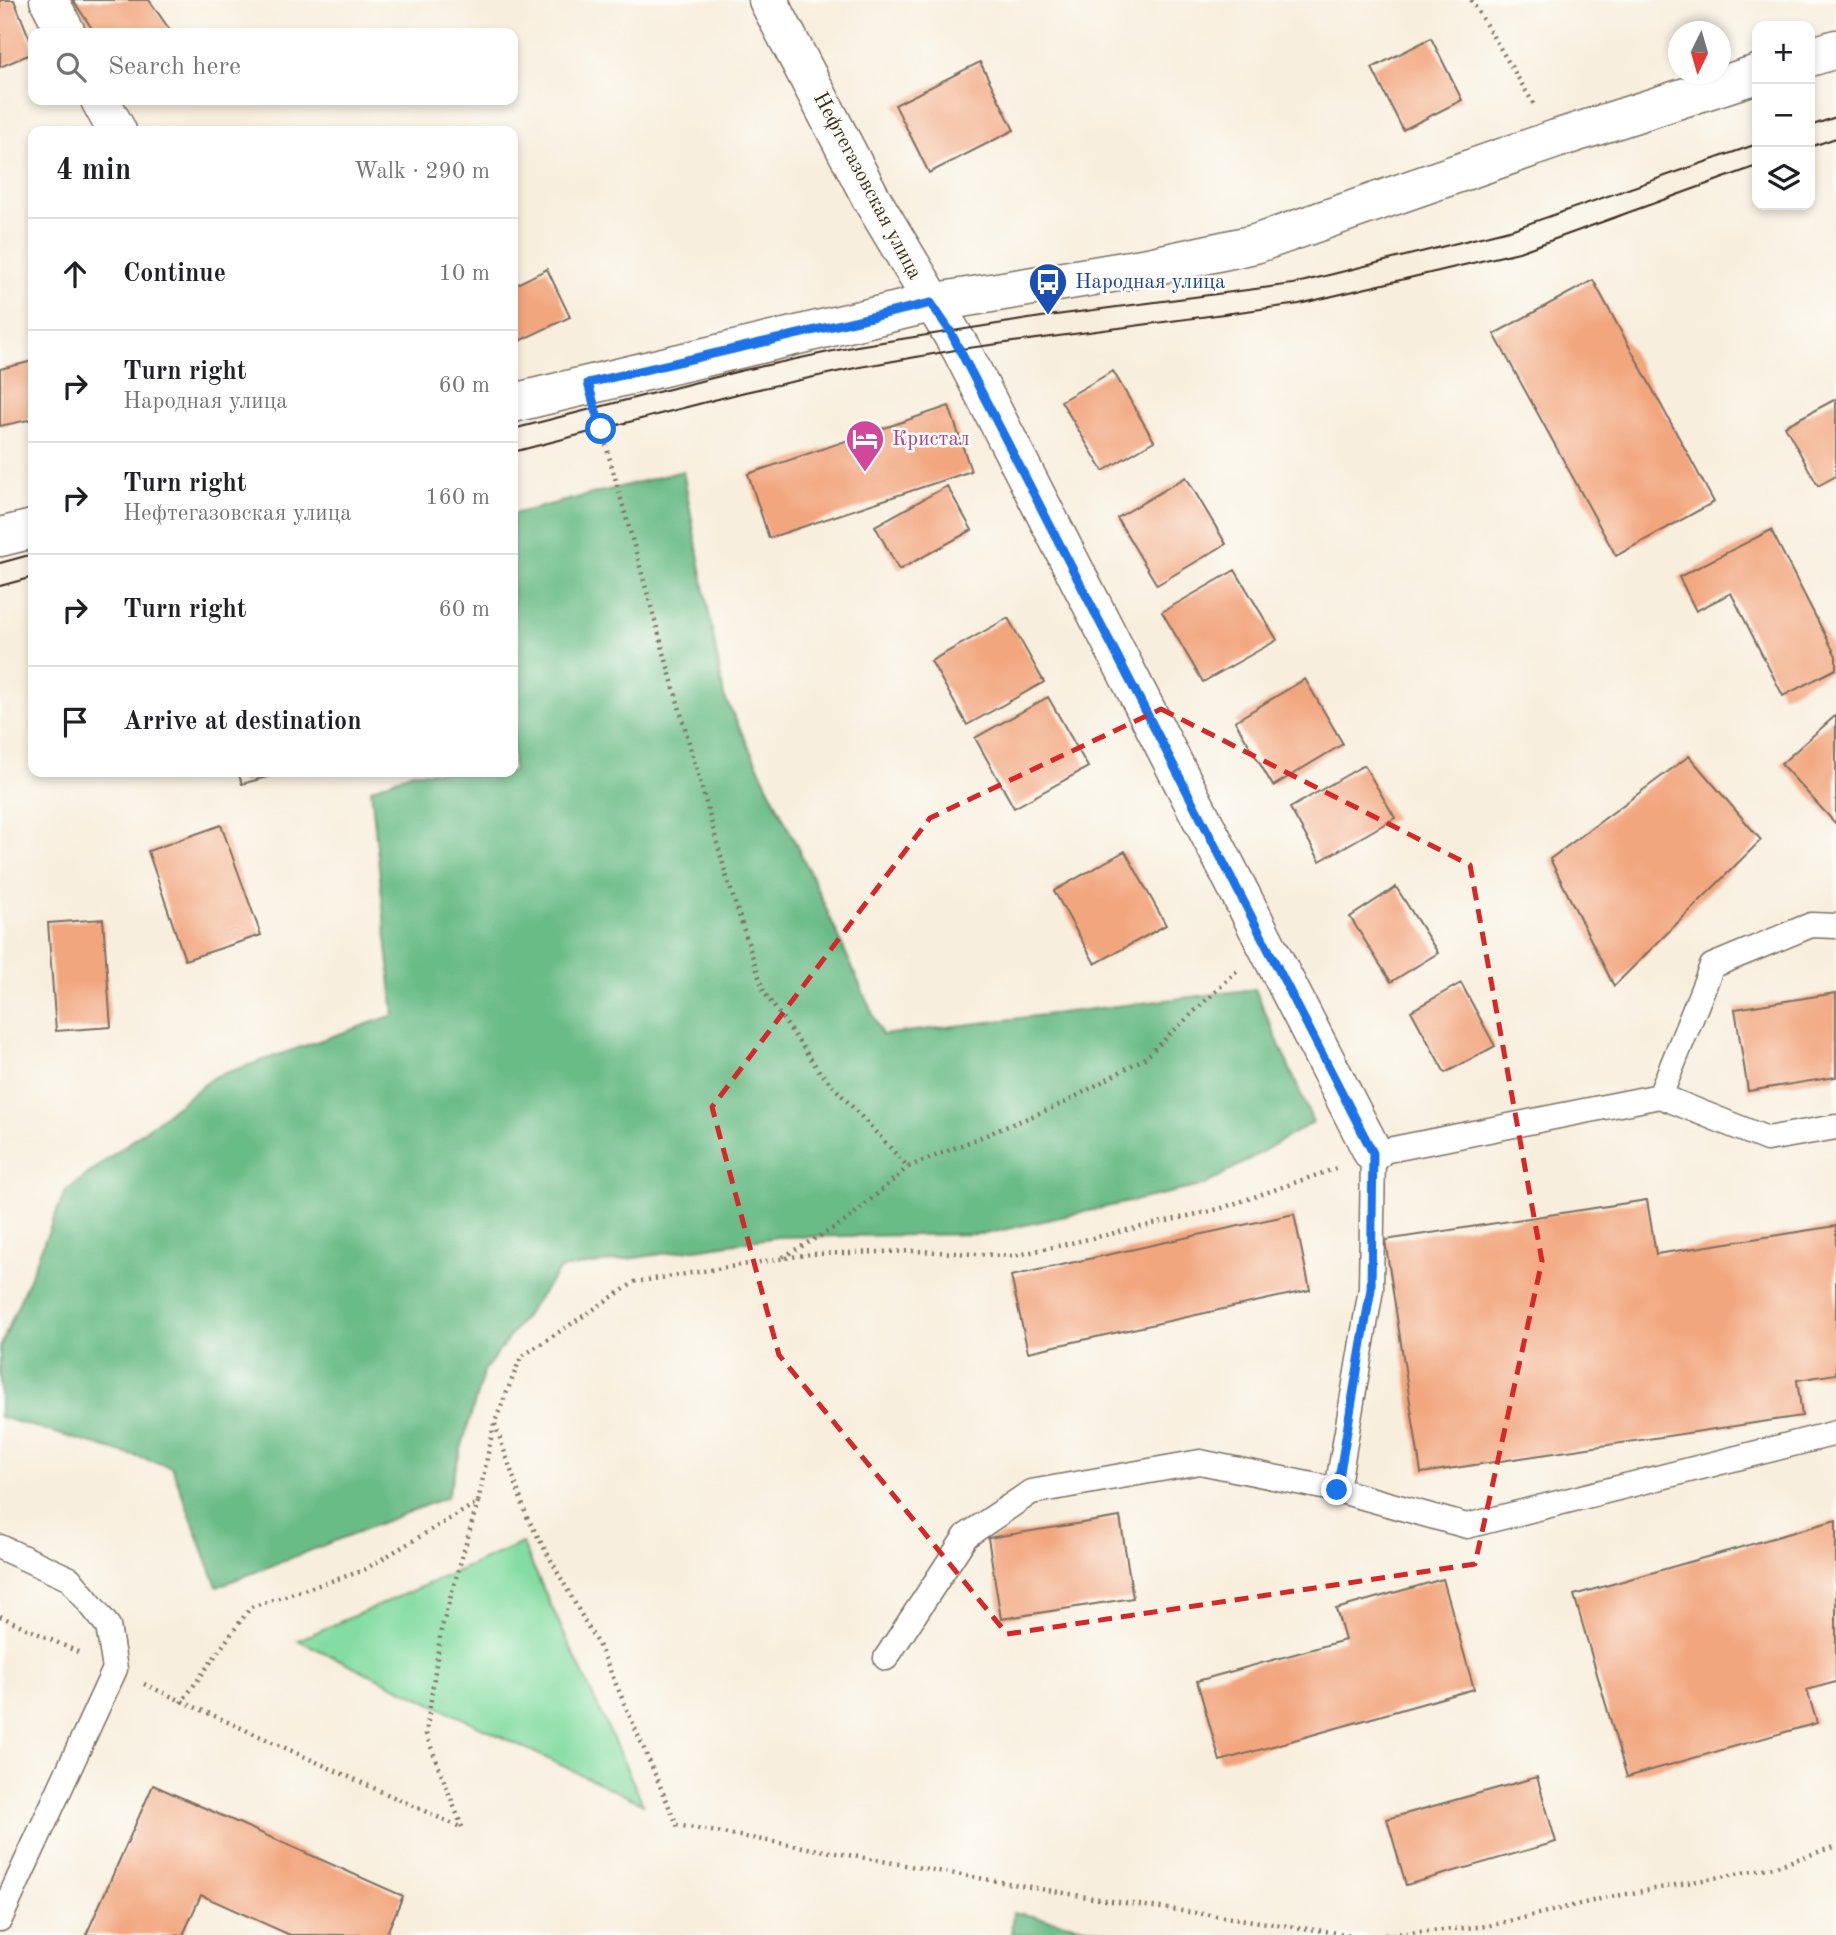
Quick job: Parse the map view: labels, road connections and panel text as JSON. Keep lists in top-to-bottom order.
{
  "streets": {
    "street": ["Нефтегазовская улица"]
  },
  "places": {
    "bus stop": ["Народная улица"],
    "hotel": ["Кристал"]
  },
  "north": "bottom",
  "page": {
    "map_buttons": ["+", "−"],
    "search": "Search here",
    "heading": ["4 min", "Walk · 290 m"],
    "list": [
      ["Continue", "10 m"],
      ["Turn right", "Народная улица", "60 m"],
      ["Turn right", "Нефтегазовская улица", "160 m"],
      ["Turn right", "60 m"],
      "Arrive at destination"
    ]
  }
}
